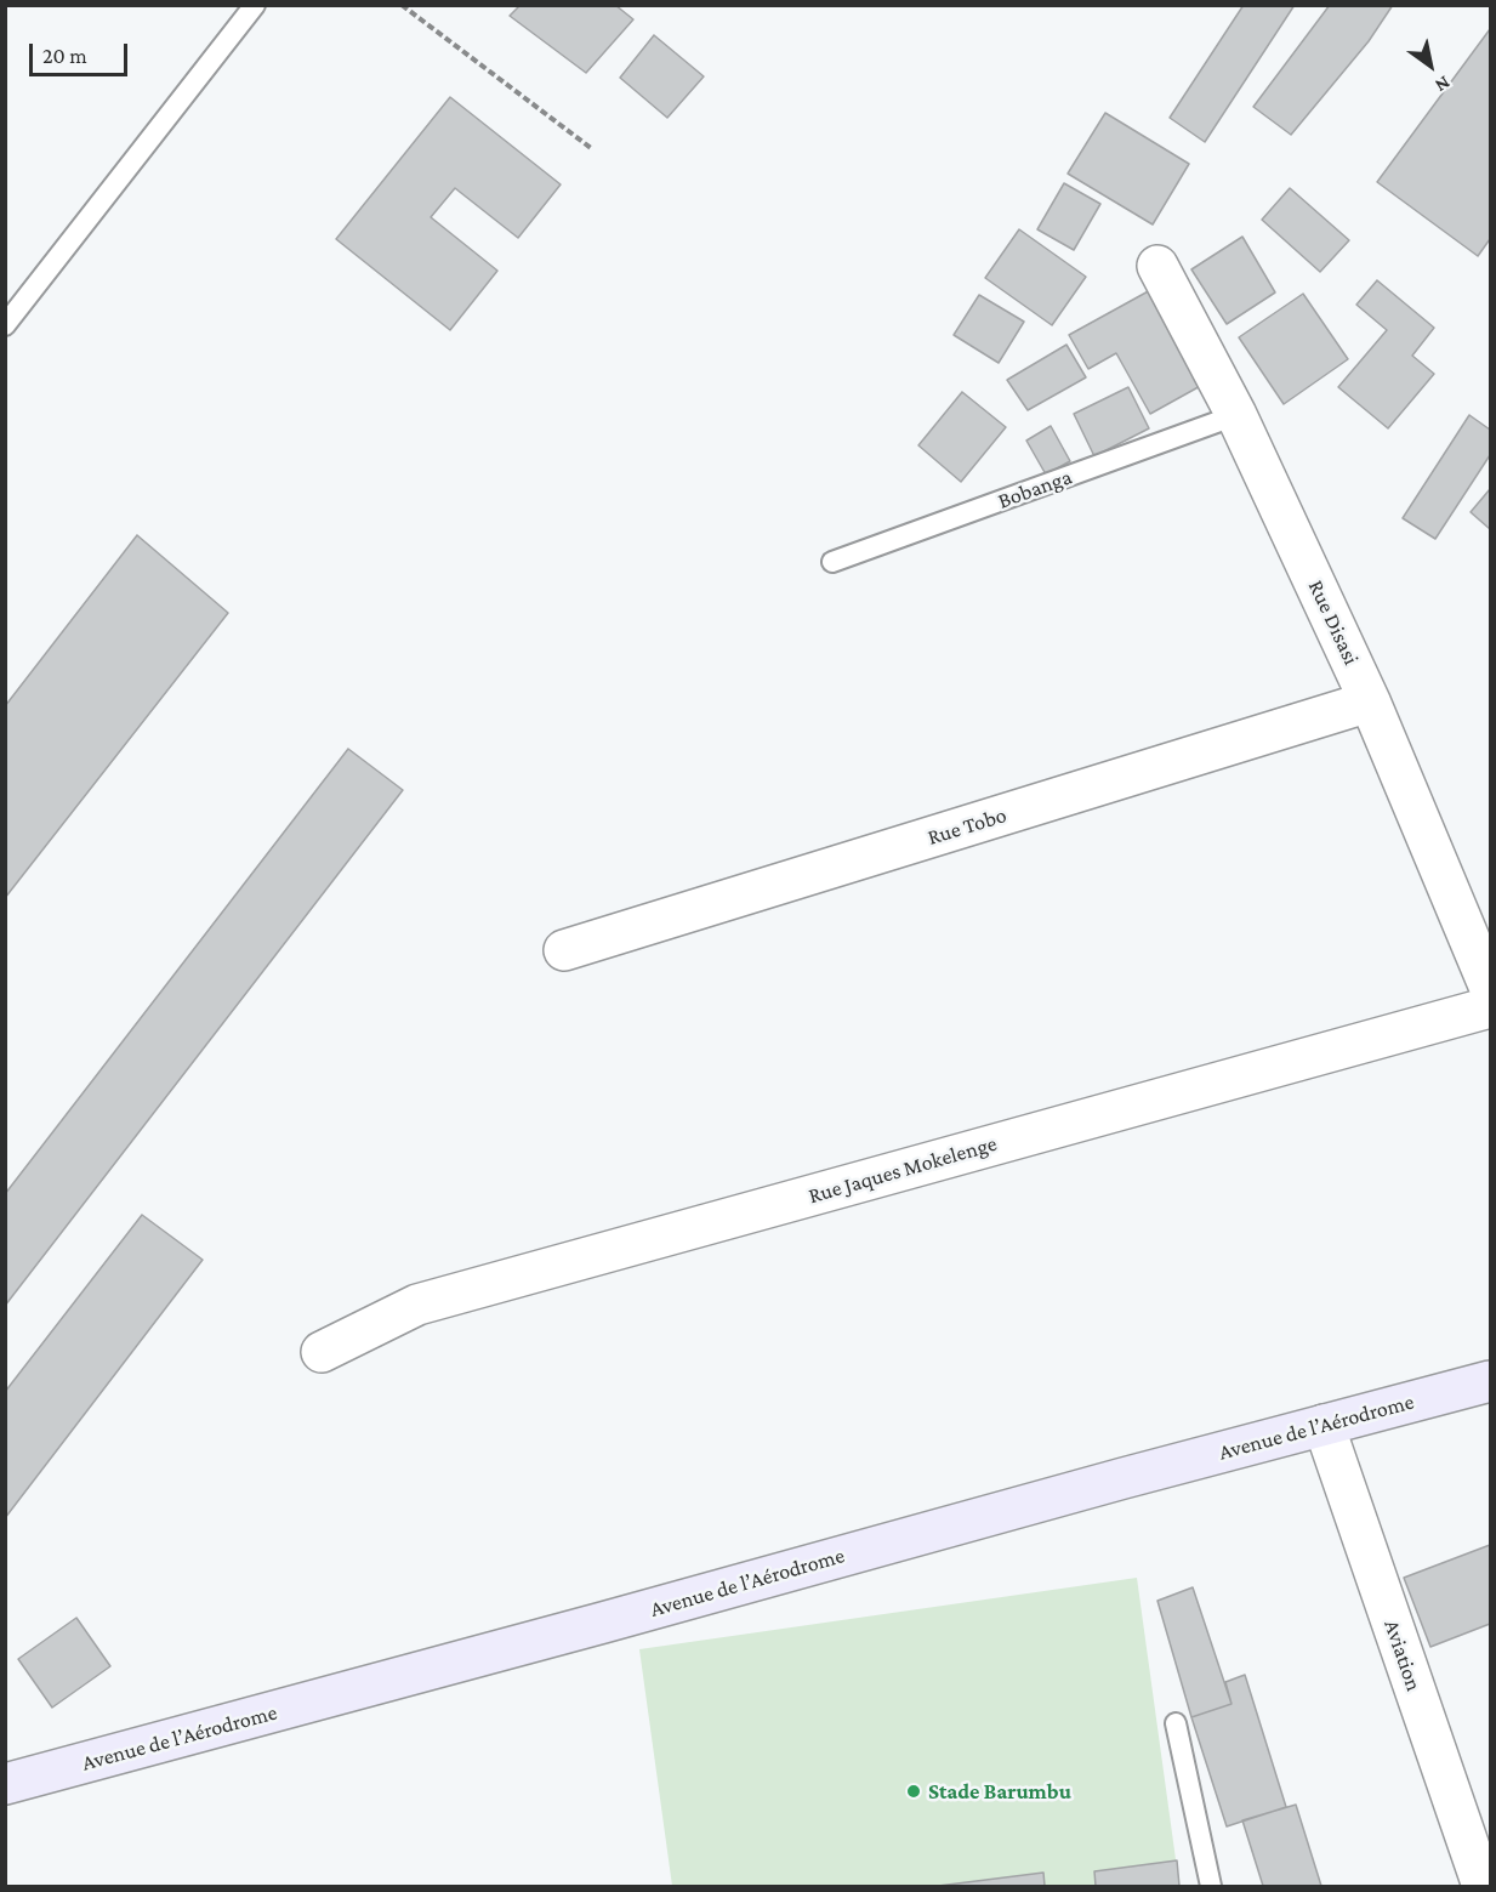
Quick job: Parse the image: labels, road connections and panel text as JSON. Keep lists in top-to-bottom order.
{
  "streets": {
    "street": [
      "Rue Disasi",
      "Rue Tobo",
      "Rue Jaques Mokelenge",
      "Avenue de l’Aérodrome",
      "Aviation"
    ],
    "lane": ["Bobanga"]
  },
  "crossings": [
    ["Bobanga", "Rue Disasi"],
    ["Rue Disasi", "Rue Tobo"],
    ["Avenue de l’Aérodrome", "Aviation"]
  ],
  "places": ["Stade Barumbu"],
  "scale_bar": "20 m",
  "north": "bottom right"
}
